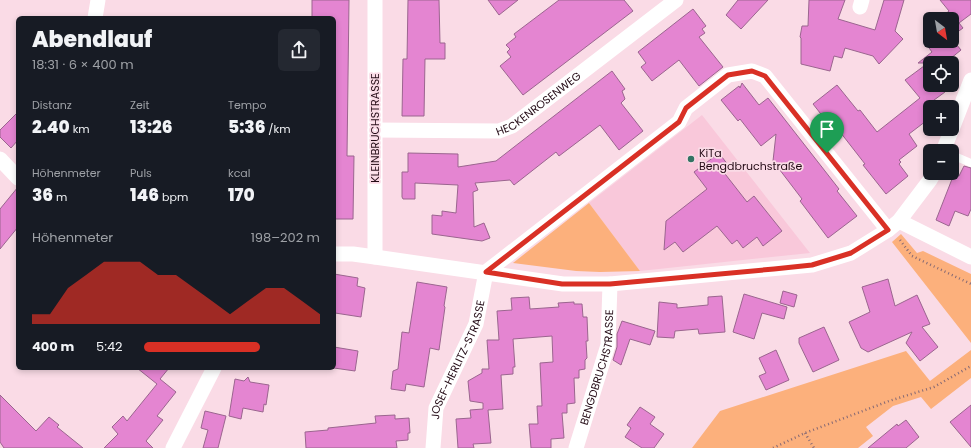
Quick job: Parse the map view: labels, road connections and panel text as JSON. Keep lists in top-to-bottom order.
{
  "streets": {
    "street": [
      "HECKENROSENWEG",
      "KLEINBRUCHSTRASSE",
      "JOSEF-HERLITZ-STRASSE",
      "BENGDBRUCHSTRASSE"
    ]
  },
  "crossings": [
    ["HECKENROSENWEG", "KLEINBRUCHSTRASSE"]
  ],
  "places": ["KiTa Bengdbruchstraße"],
  "north": "bottom right",
  "page": {
    "map_buttons": ["+", "−"],
    "heading": ["Abendlauf", "18:31 · 6 × 400 m"],
    "stats": [
      ["Distanz", "2.40 km"],
      ["Zeit", "13:26"],
      ["Tempo", "5:36 /km"],
      ["Höhenmeter", "36 m"],
      ["Puls", "146 bpm"],
      ["kcal", "170"]
    ],
    "chart": ["Höhenmeter", "198–202 m"],
    "list": [
      {
        "name": "400 m",
        "note": "5:42"
      }
    ]
  }
}
